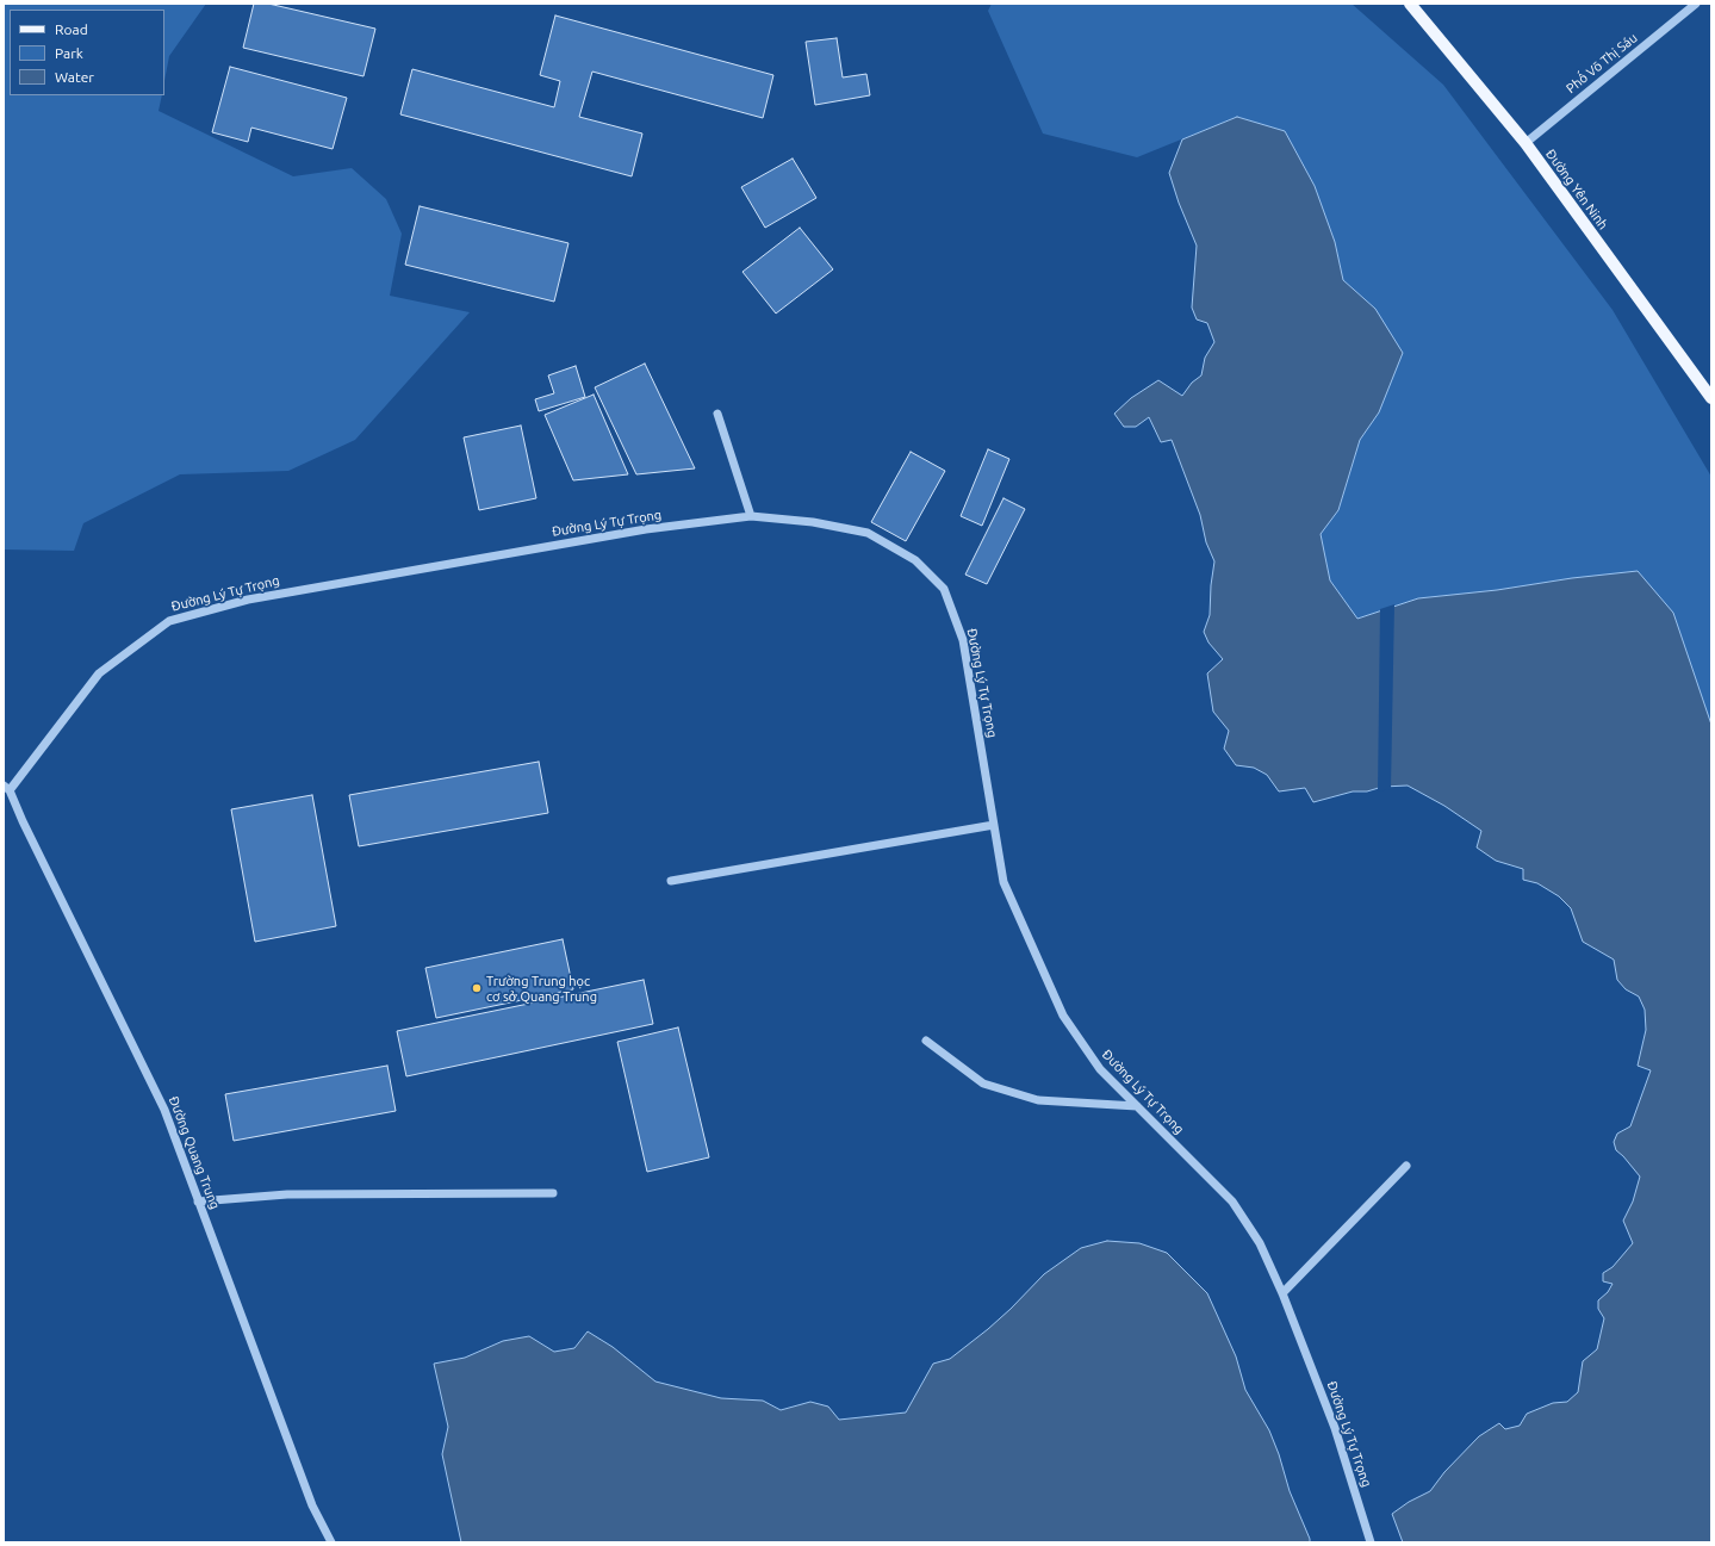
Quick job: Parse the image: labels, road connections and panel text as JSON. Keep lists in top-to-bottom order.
{
  "streets": {
    "main road": ["Đường Yên Ninh"],
    "street": ["Phố Võ Thị Sáu", "Đường Lý Tự Trọng", "Đường Quang Trung"]
  },
  "crossings": [
    ["Phố Võ Thị Sáu", "Đường Yên Ninh"],
    ["Đường Lý Tự Trọng", "Đường Quang Trung"]
  ],
  "places": ["Trường Trung học cơ sở Quang Trung"],
  "legend": ["Road", "Park", "Water"]
}
